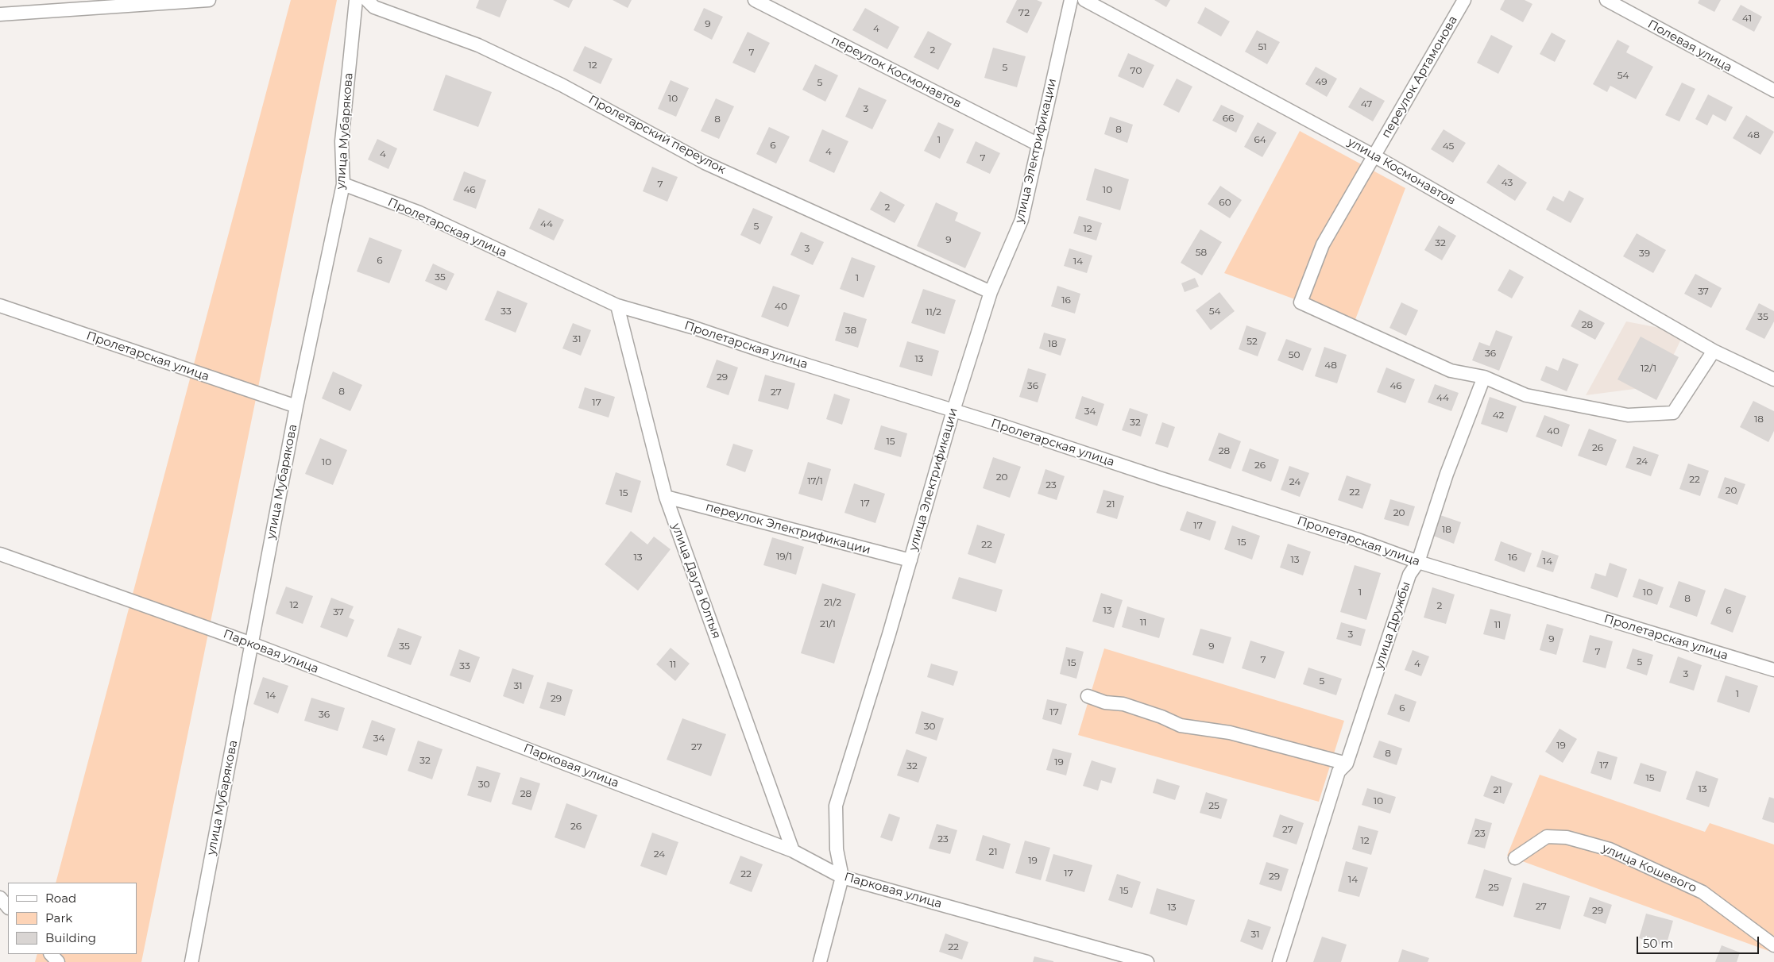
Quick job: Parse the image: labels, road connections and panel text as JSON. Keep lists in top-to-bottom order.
{
  "streets": {
    "street": [
      "Полевая улица",
      "переулок Космонавтов",
      "переулок Артамонова",
      "улица Мубарякова",
      "Пролетарский переулок",
      "улица Электрификации",
      "улица Космонавтов",
      "Пролетарская улица",
      "переулок Электрификации",
      "улица Даута Юлтыя",
      "улица Дружбы",
      "Парковая улица",
      "улица Кошевого"
    ]
  },
  "crossings": [
    ["переулок Космонавтов", "улица Электрификации"],
    ["переулок Артамонова", "улица Космонавтов"],
    ["переулок Артамонова", "улица Дружбы"],
    ["улица Мубарякова", "Пролетарская улица"],
    ["улица Мубарякова", "Парковая улица"],
    ["Пролетарский переулок", "улица Электрификации"],
    ["улица Электрификации", "Пролетарская улица"],
    ["улица Электрификации", "переулок Электрификации"],
    ["улица Электрификации", "Парковая улица"],
    ["Пролетарская улица", "улица Даута Юлтыя"],
    ["Пролетарская улица", "улица Дружбы"],
    ["переулок Электрификации", "улица Даута Юлтыя"],
    ["улица Даута Юлтыя", "Парковая улица"]
  ],
  "house_numbers": [
    "72",
    "41",
    "9",
    "4",
    "51",
    "2",
    "7",
    "12",
    "5",
    "70",
    "54",
    "49",
    "5",
    "10",
    "47",
    "3",
    "66",
    "8",
    "8",
    "48",
    "1",
    "64",
    "6",
    "45",
    "4",
    "4",
    "7",
    "43",
    "7",
    "46",
    "10",
    "60",
    "2",
    "44",
    "5",
    "12",
    "9",
    "32",
    "3",
    "58",
    "39",
    "6",
    "14",
    "35",
    "1",
    "37",
    "16",
    "40",
    "33",
    "54",
    "11/2",
    "35",
    "28",
    "38",
    "31",
    "52",
    "18",
    "36",
    "50",
    "13",
    "48",
    "12/1",
    "29",
    "36",
    "46",
    "8",
    "27",
    "44",
    "17",
    "34",
    "42",
    "18",
    "32",
    "40",
    "15",
    "26",
    "28",
    "24",
    "10",
    "26",
    "20",
    "22",
    "17/1",
    "24",
    "23",
    "20",
    "22",
    "15",
    "17",
    "21",
    "20",
    "17",
    "18",
    "15",
    "22",
    "19/1",
    "13",
    "16",
    "13",
    "14",
    "1",
    "10",
    "8",
    "21/2",
    "12",
    "2",
    "13",
    "6",
    "37",
    "11",
    "21/1",
    "11",
    "3",
    "9",
    "35",
    "9",
    "7",
    "7",
    "5",
    "15",
    "4",
    "11",
    "33",
    "3",
    "5",
    "31",
    "1",
    "14",
    "29",
    "6",
    "17",
    "36",
    "30",
    "34",
    "19",
    "27",
    "8",
    "32",
    "19",
    "17",
    "32",
    "15",
    "30",
    "13",
    "21",
    "28",
    "10",
    "25",
    "26",
    "27",
    "23",
    "23",
    "12",
    "21",
    "24",
    "19",
    "17",
    "22",
    "29",
    "14",
    "25",
    "15",
    "27",
    "13",
    "29",
    "31",
    "22"
  ],
  "legend": ["Road", "Park", "Building"],
  "scale_bar": "50 m"
}
